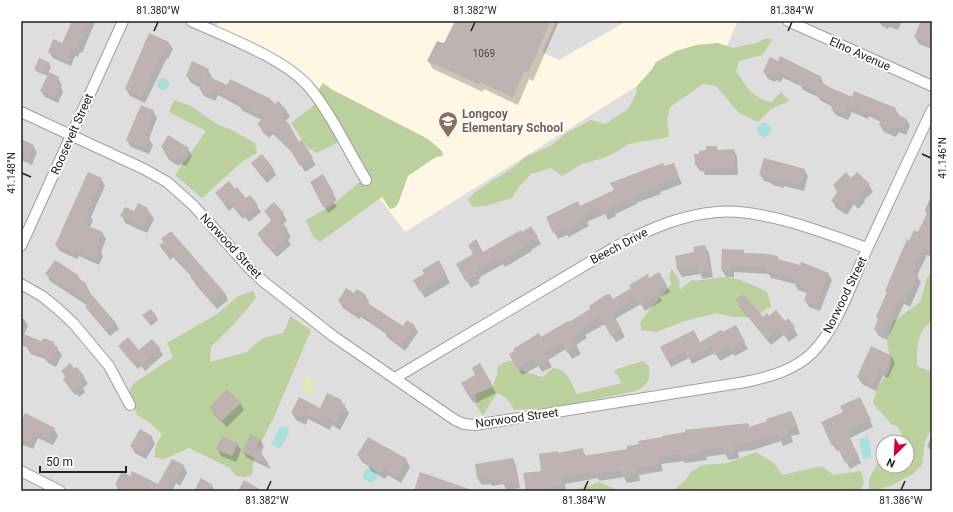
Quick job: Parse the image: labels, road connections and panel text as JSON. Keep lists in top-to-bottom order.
{
  "streets": {
    "street": [
      "Elno Avenue",
      "Roosevelt Street",
      "Norwood Street",
      "Beech Drive"
    ]
  },
  "crossings": [
    ["Roosevelt Street", "Norwood Street"],
    ["Norwood Street", "Beech Drive"]
  ],
  "places": {
    "school or university": ["Longcoy Elementary School"]
  },
  "house_numbers": ["1069"],
  "scale_bar": "50 m",
  "north": "bottom left",
  "coordinates": [
    "81.380°W",
    "81.382°W",
    "81.384°W",
    "41.146°N",
    "41.148°N",
    "81.386°W"
  ]
}
